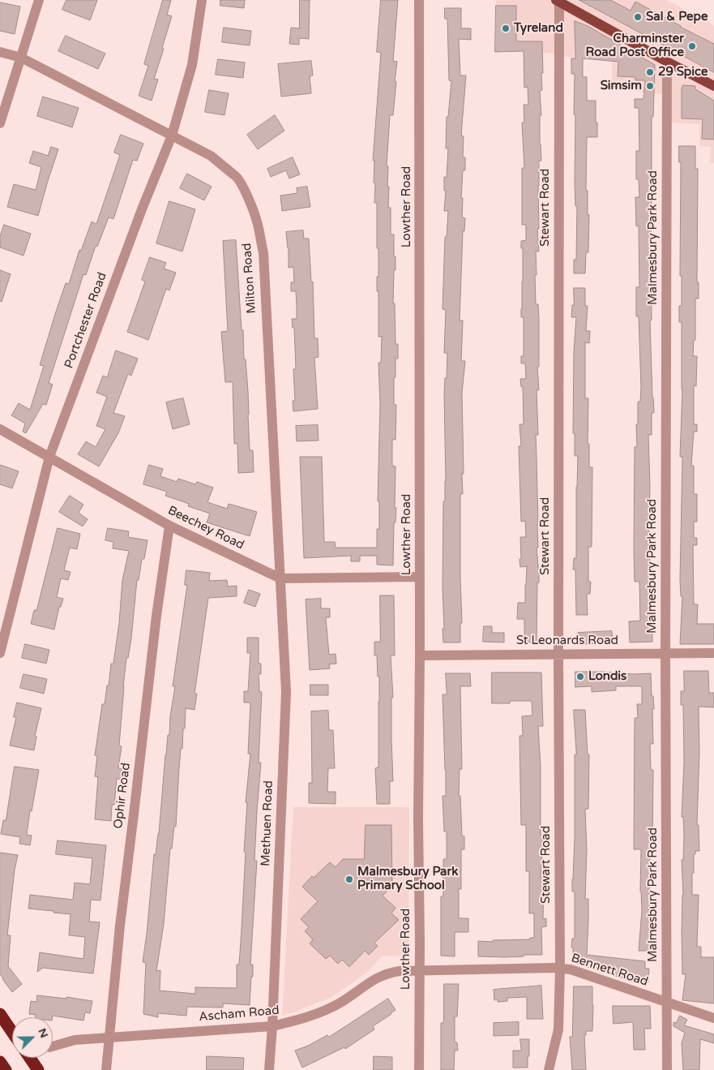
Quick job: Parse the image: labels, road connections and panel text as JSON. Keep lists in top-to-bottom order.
{
  "streets": {
    "street": [
      "Lowther Road",
      "Stewart Road",
      "Malmesbury Park Road",
      "Milton Road",
      "Portchester Road",
      "Beechey Road",
      "St Leonards Road",
      "Ophir Road",
      "Methuen Road",
      "Bennett Road",
      "Ascham Road"
    ]
  },
  "crossings": [
    ["Lowther Road", "Beechey Road"],
    ["Lowther Road", "St Leonards Road"],
    ["Lowther Road", "Bennett Road"],
    ["Lowther Road", "Ascham Road"],
    ["Stewart Road", "St Leonards Road"],
    ["Stewart Road", "Bennett Road"],
    ["Malmesbury Park Road", "St Leonards Road"],
    ["Malmesbury Park Road", "Bennett Road"],
    ["Milton Road", "Portchester Road"],
    ["Milton Road", "Beechey Road"],
    ["Milton Road", "Methuen Road"],
    ["Portchester Road", "Beechey Road"],
    ["Beechey Road", "Ophir Road"],
    ["Beechey Road", "Methuen Road"],
    ["Ophir Road", "Ascham Road"],
    ["Methuen Road", "Ascham Road"],
    ["Bennett Road", "Ascham Road"]
  ],
  "places": [
    "Sal & Pepe",
    "Tyreland",
    "Charminster Road Post Office",
    "29 Spice",
    "Simsim",
    "Londis",
    "Malmesbury Park Primary School"
  ],
  "north": "top right"
}
